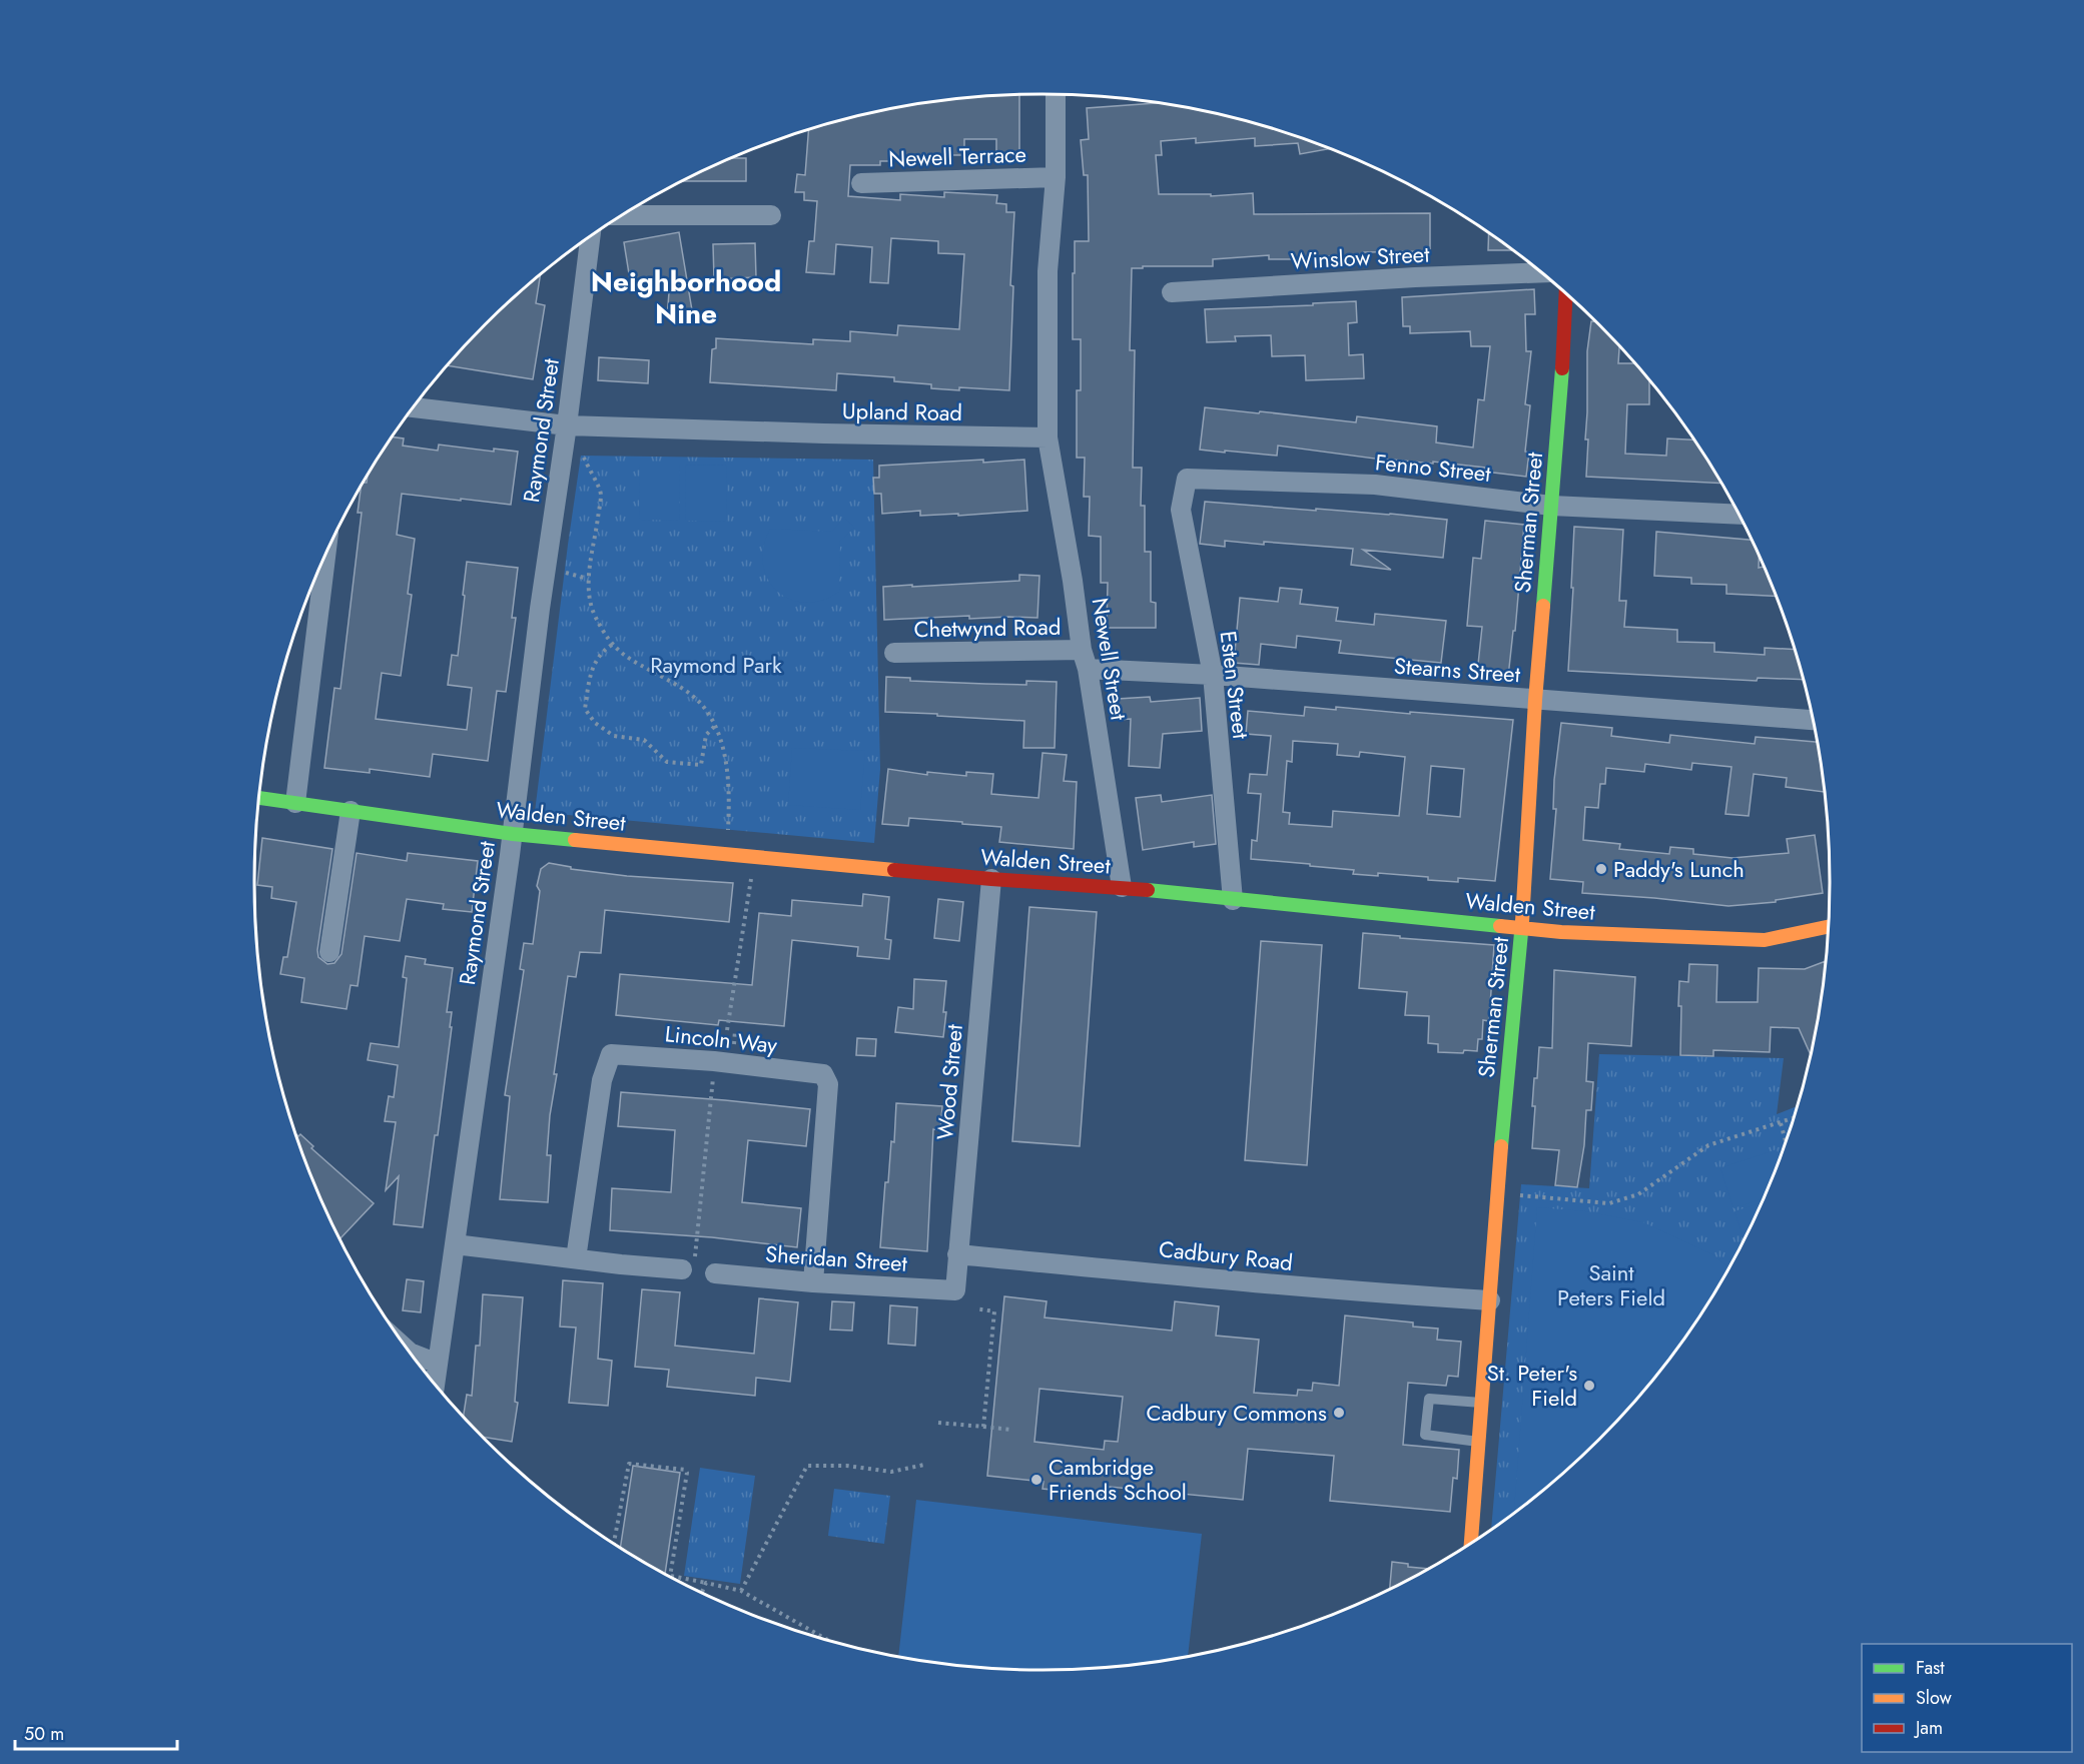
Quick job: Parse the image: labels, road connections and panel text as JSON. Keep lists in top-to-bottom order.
{
  "streets": {
    "street": [
      "Newell Terrace",
      "Winslow Street",
      "Upland Road",
      "Raymond Street",
      "Fenno Street",
      "Sherman Street",
      "Chetwynd Road",
      "Newell Street",
      "Stearns Street",
      "Esten Street",
      "Walden Street",
      "Lincoln Way",
      "Wood Street",
      "Cadbury Road",
      "Sheridan Street"
    ]
  },
  "crossings": [
    ["Upland Road", "Raymond Street"],
    ["Upland Road", "Newell Street"],
    ["Raymond Street", "Walden Street"],
    ["Fenno Street", "Sherman Street"],
    ["Fenno Street", "Esten Street"],
    ["Sherman Street", "Stearns Street"],
    ["Sherman Street", "Walden Street"],
    ["Sherman Street", "Cadbury Road"],
    ["Chetwynd Road", "Newell Street"],
    ["Chetwynd Road", "Stearns Street"],
    ["Newell Street", "Stearns Street"],
    ["Newell Street", "Walden Street"],
    ["Stearns Street", "Esten Street"],
    ["Esten Street", "Walden Street"],
    ["Walden Street", "Wood Street"],
    ["Lincoln Way", "Sheridan Street"],
    ["Wood Street", "Cadbury Road"],
    ["Wood Street", "Sheridan Street"]
  ],
  "districts": ["Neighborhood Nine"],
  "parks": ["Raymond Park", "Saint Peters Field"],
  "places": [
    "Paddy's Lunch",
    "St. Peter's Field",
    "Cadbury Commons",
    "Cambridge Friends School"
  ],
  "legend": ["Fast", "Slow", "Jam"],
  "scale_bar": "50 m"
}
